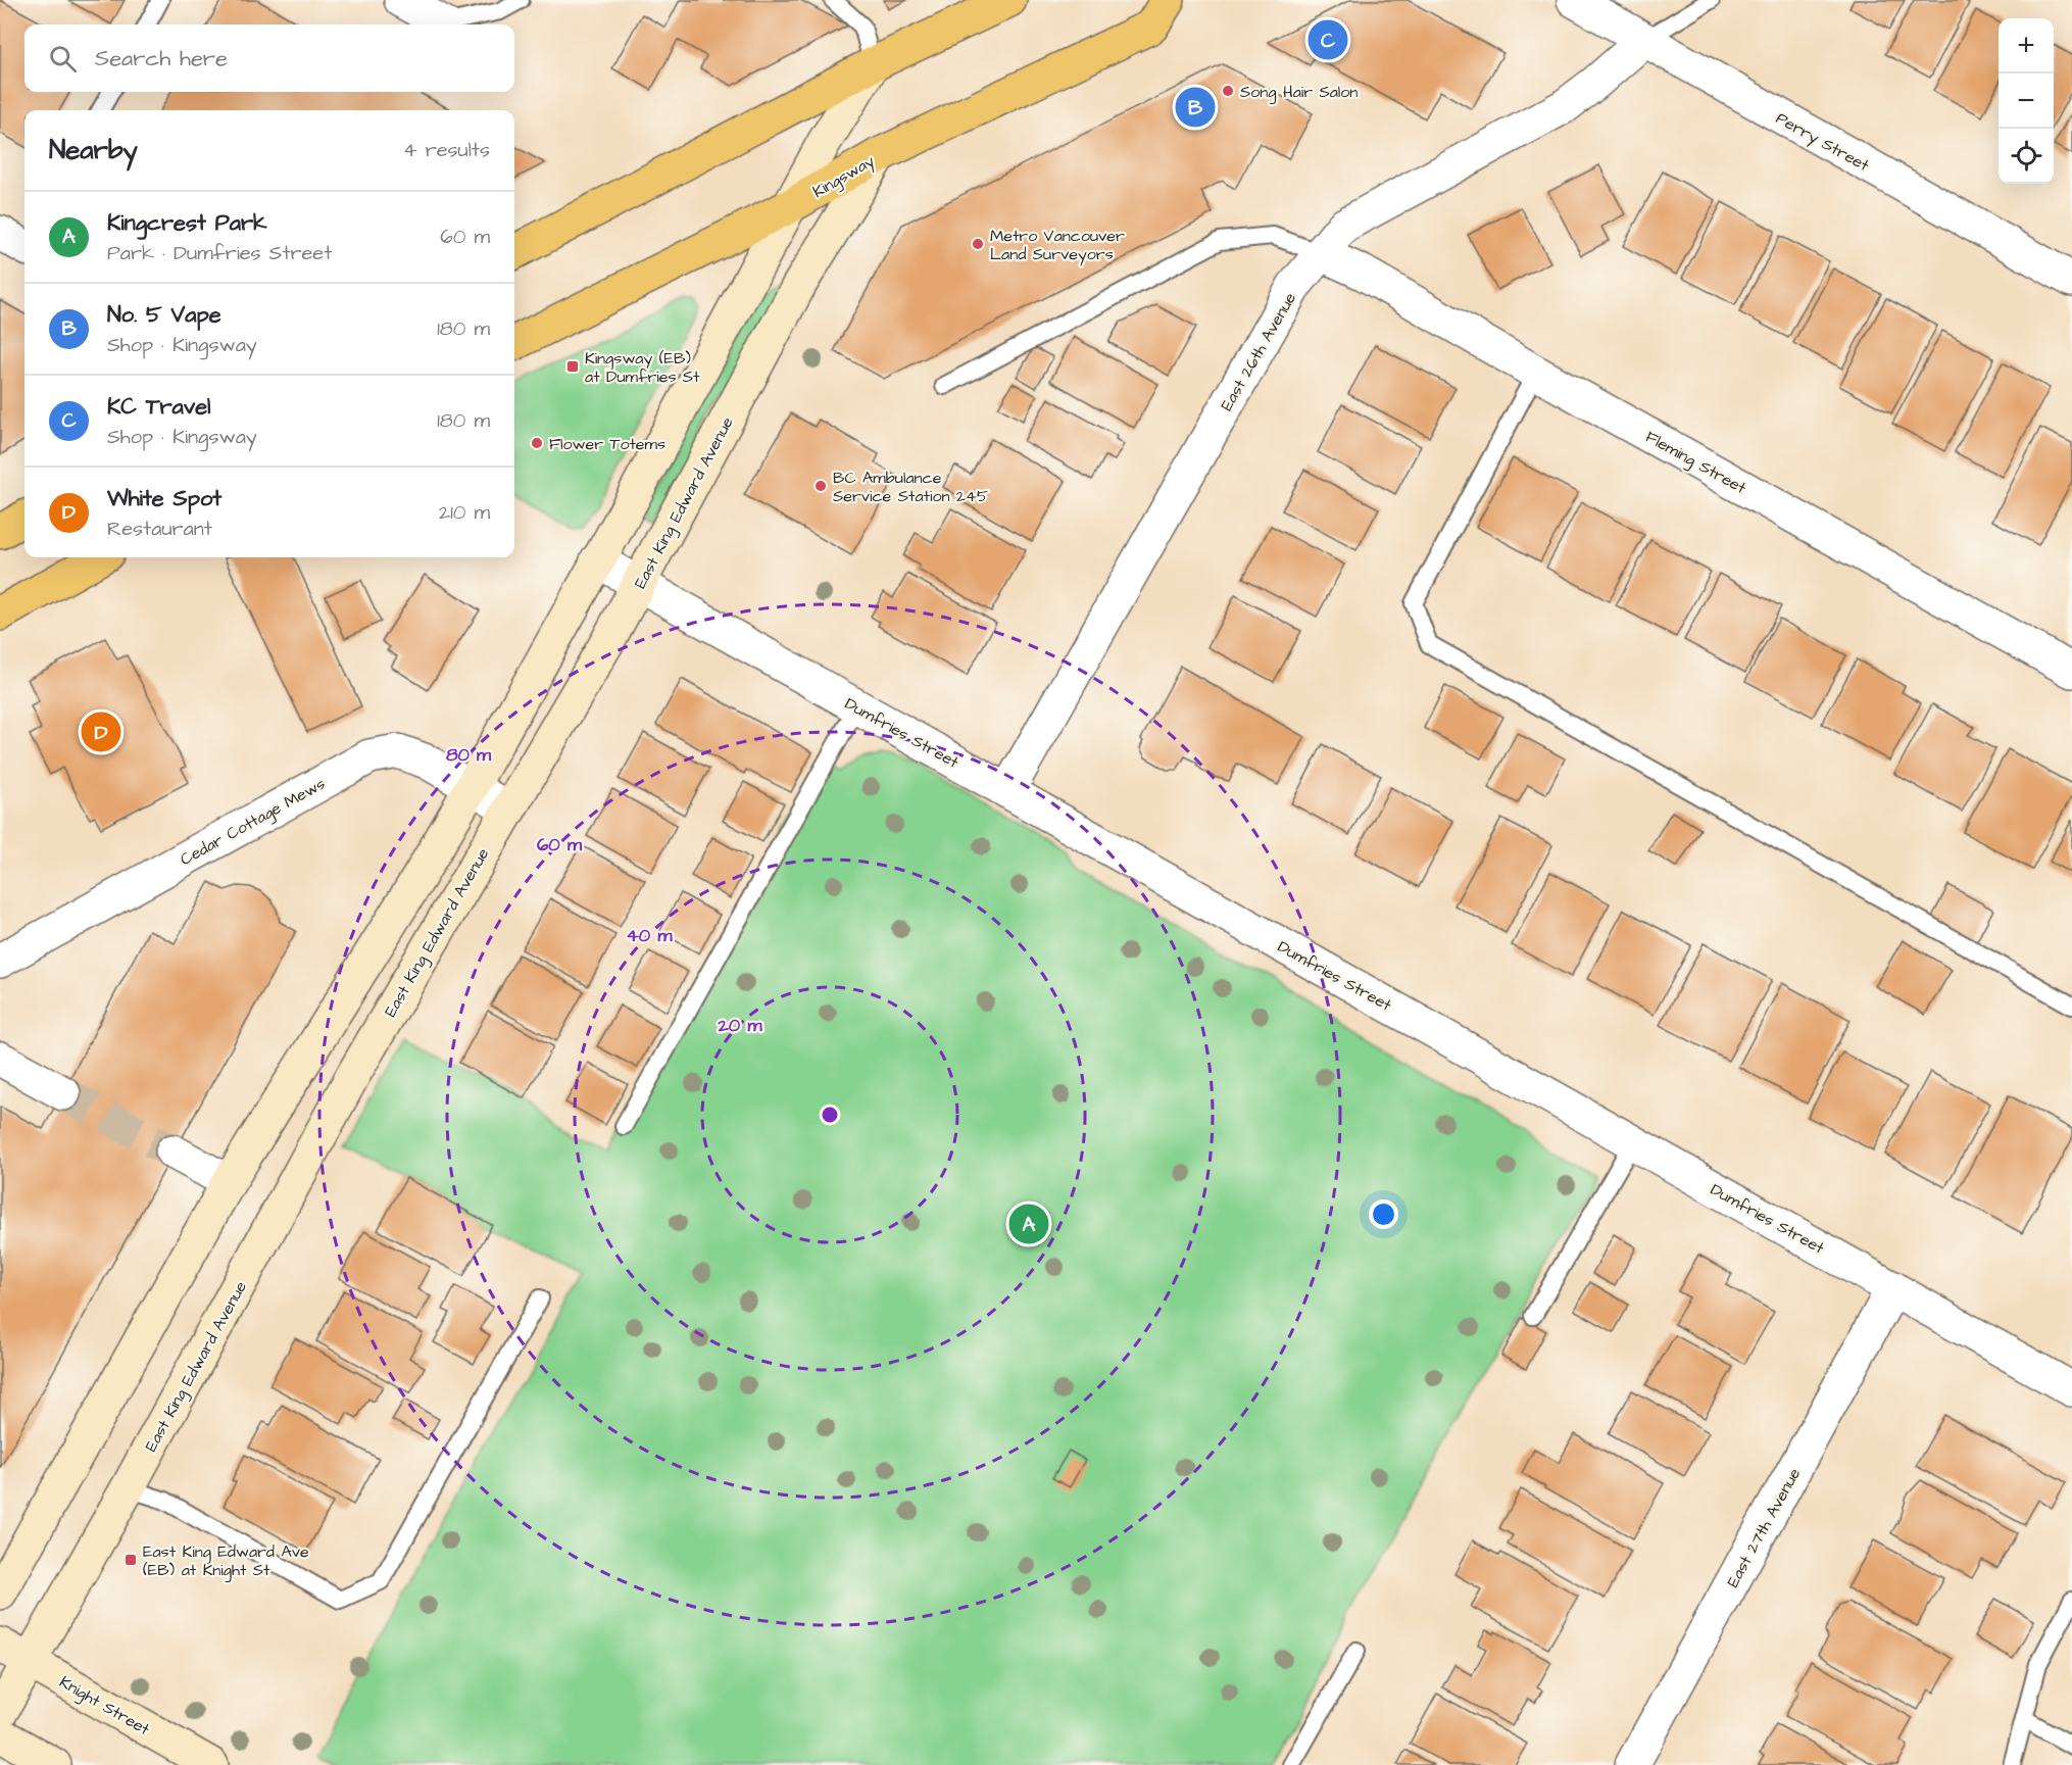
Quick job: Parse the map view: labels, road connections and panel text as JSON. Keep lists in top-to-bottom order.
{
  "streets": {
    "main road": ["Kingsway", "East King Edward Avenue", "Knight Street"],
    "street": [
      "Perry Street",
      "East 26th Avenue",
      "Fleming Street",
      "Dumfries Street",
      "Cedar Cottage Mews",
      "East 27th Avenue"
    ]
  },
  "crossings": [
    ["Perry Street", "East 26th Avenue"],
    ["Kingsway", "East King Edward Avenue"],
    ["East 26th Avenue", "Fleming Street"],
    ["East 26th Avenue", "Dumfries Street"],
    ["East King Edward Avenue", "Dumfries Street"],
    ["East King Edward Avenue", "Cedar Cottage Mews"],
    ["East King Edward Avenue", "Knight Street"],
    ["Dumfries Street", "East 27th Avenue"]
  ],
  "places": {
    "other": [
      "Song Hair Salon",
      "Metro Vancouver Land Surveyors",
      "Flower Totems",
      "BC Ambulance Service Station 245"
    ],
    "transit": ["Kingsway (EB) at Dumfries St", "East King Edward Ave (EB) at Knight St"]
  },
  "page": {
    "pins": [
      "C",
      "B",
      "D",
      "A"
    ],
    "map_buttons": ["+", "−"],
    "search": "Search here",
    "heading": ["Nearby", "4 results"],
    "list": [
      {
        "mark": "A",
        "name": "Kingcrest Park",
        "note": "Park · Dumfries Street",
        "value": "60 m"
      },
      {
        "mark": "B",
        "name": "No. 5 Vape",
        "note": "Shop · Kingsway",
        "value": "180 m"
      },
      {
        "mark": "C",
        "name": "KC Travel",
        "note": "Shop · Kingsway",
        "value": "180 m"
      },
      {
        "mark": "D",
        "name": "White Spot",
        "note": "Restaurant",
        "value": "210 m"
      }
    ]
  },
  "rings": [
    "80 m",
    "60 m",
    "40 m",
    "20 m"
  ]
}
